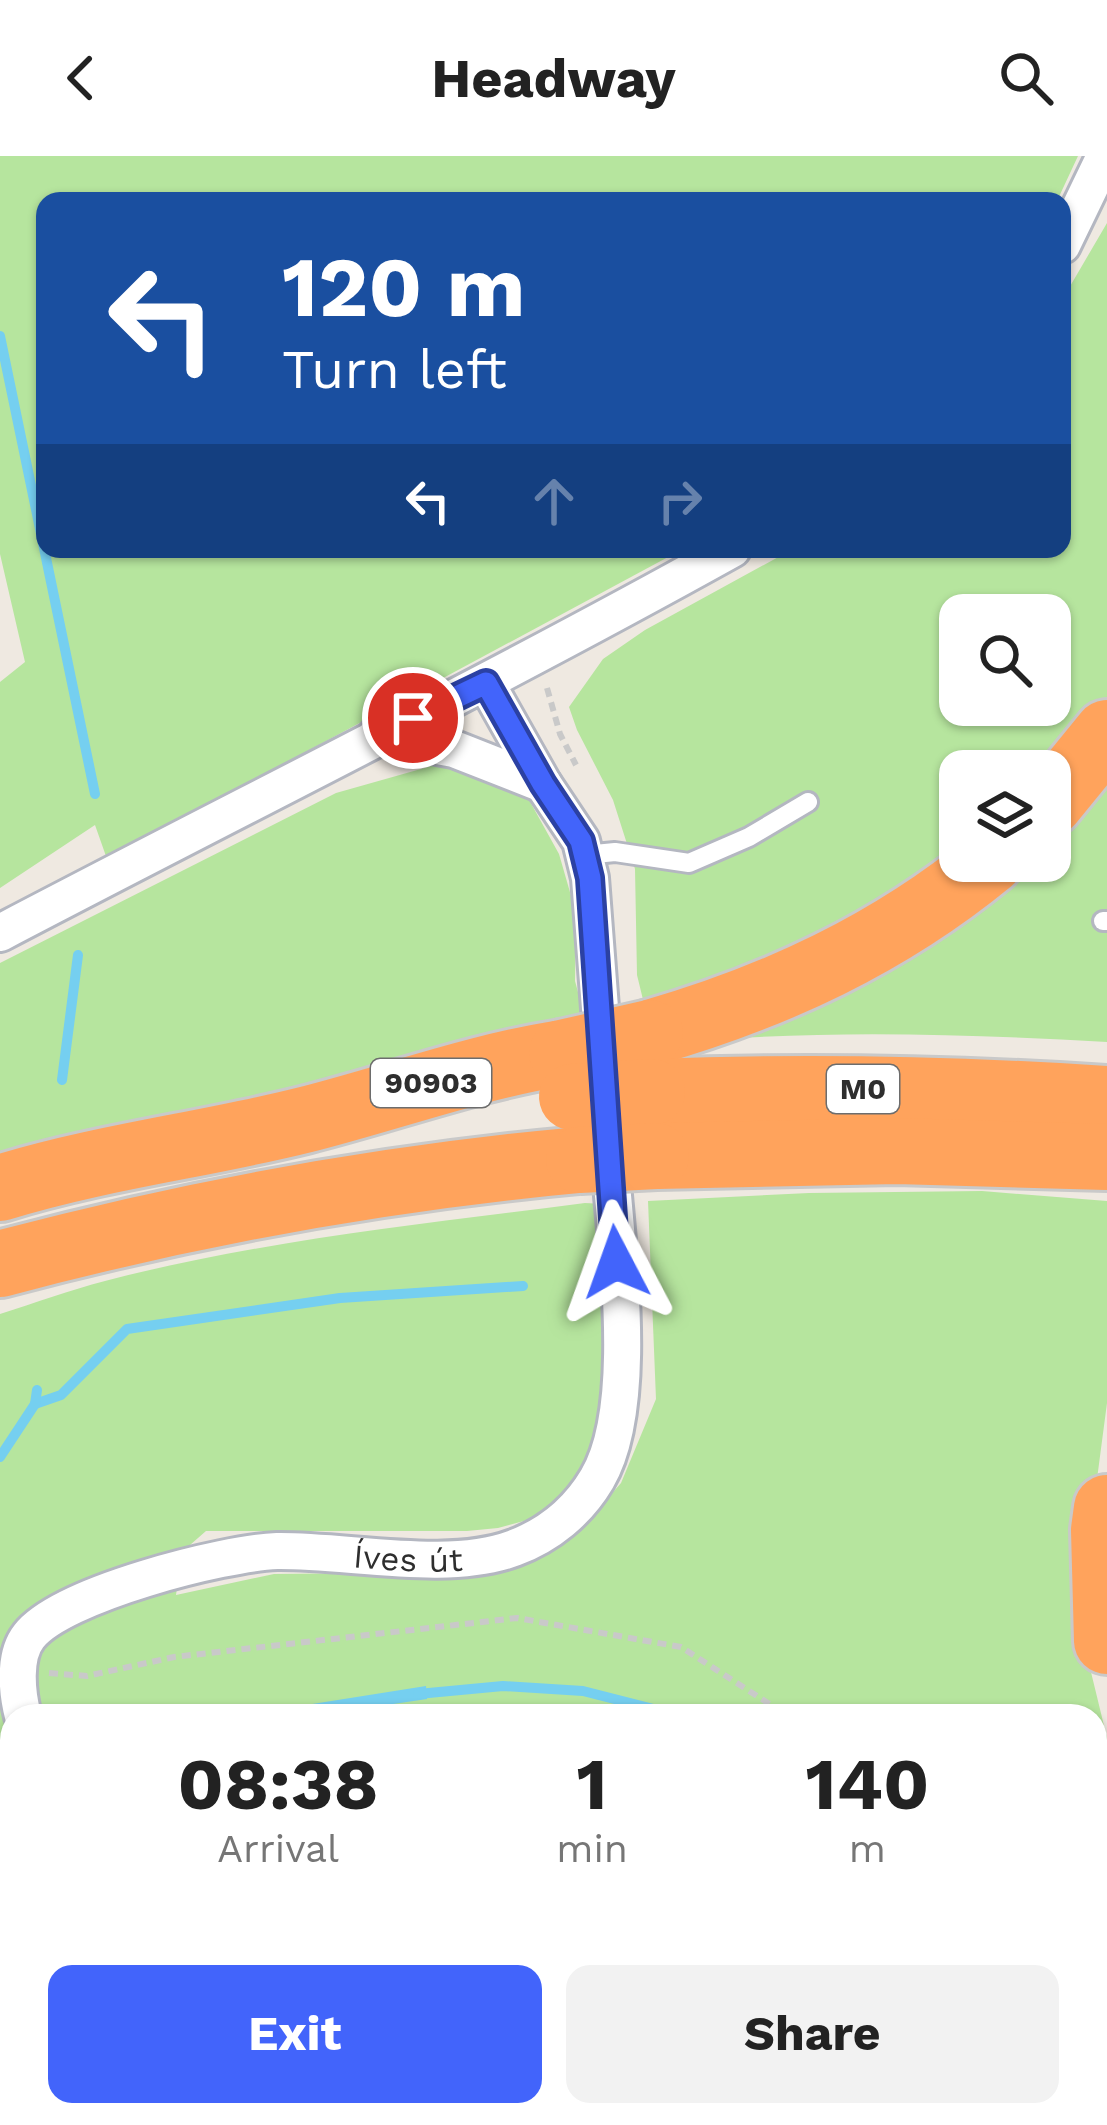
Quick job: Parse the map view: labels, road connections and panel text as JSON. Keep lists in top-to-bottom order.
{
  "streets": {
    "highway": ["M0"],
    "street": ["Íves út"]
  },
  "page": {
    "header": "Headway",
    "turn": ["120 m", "Turn left"],
    "eta": [
      "08:38",
      "Arrival",
      "1",
      "min",
      "140",
      "m"
    ],
    "buttons": ["Exit", "Share"]
  }
}
